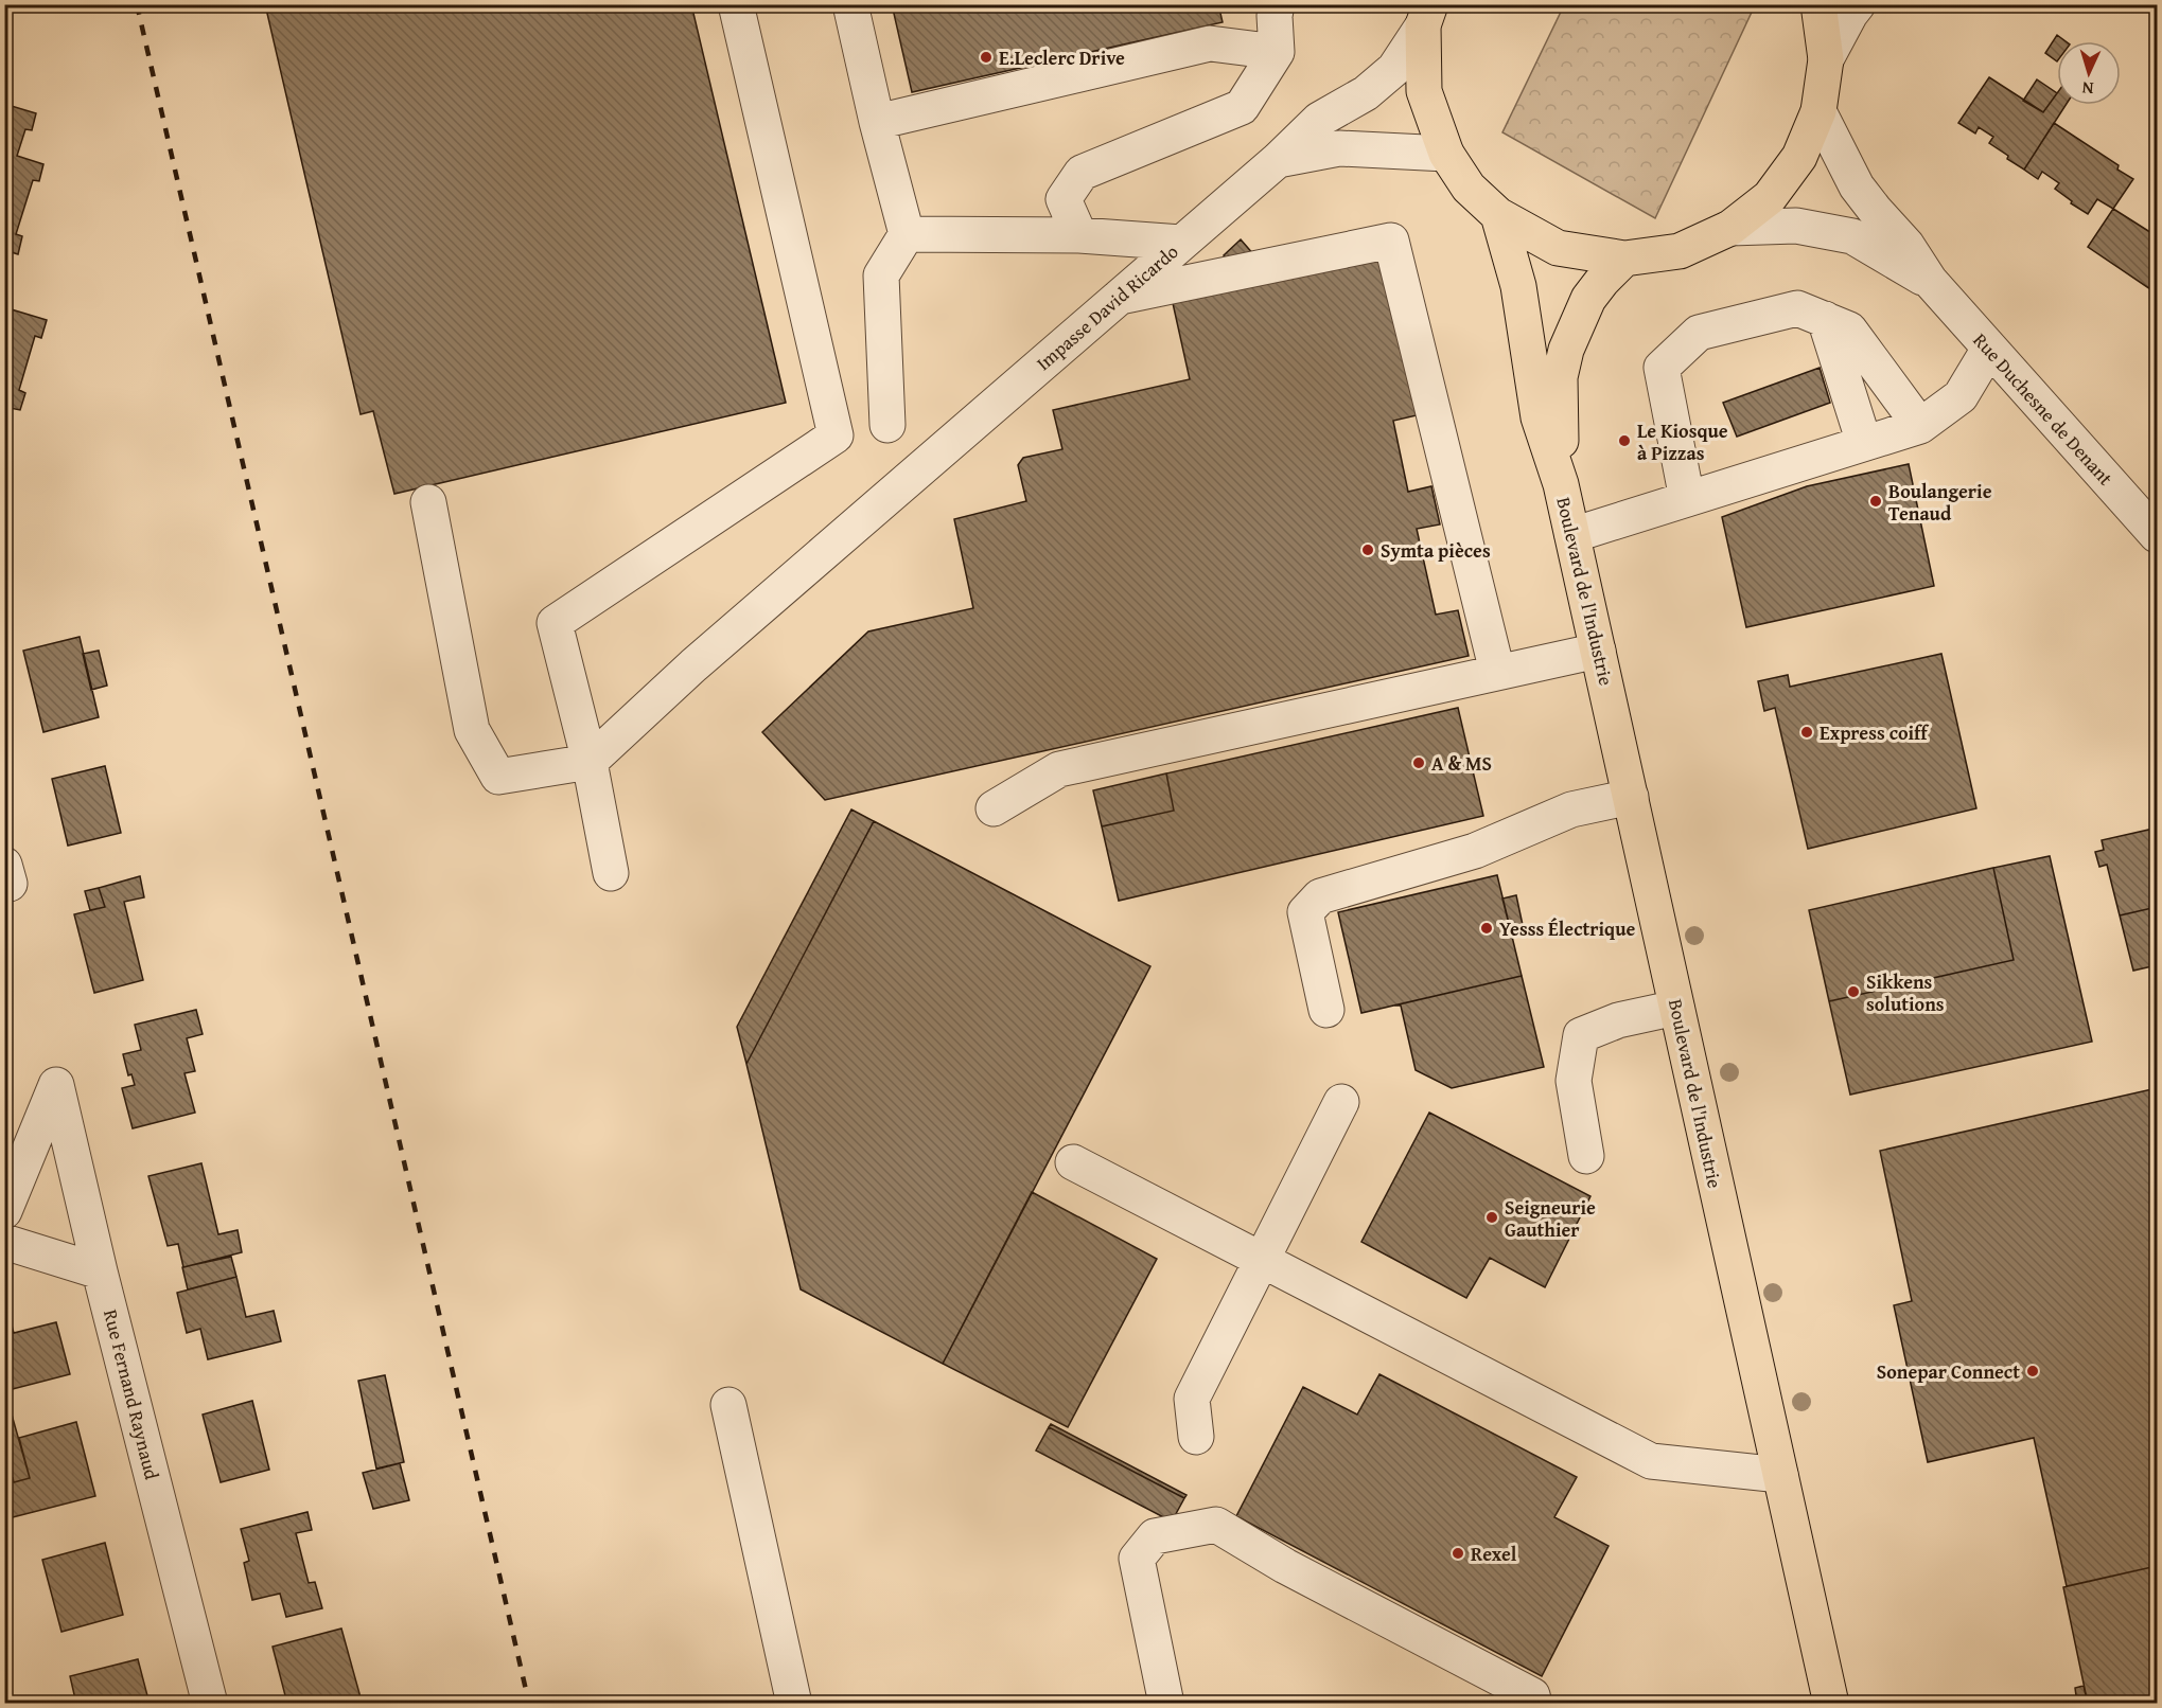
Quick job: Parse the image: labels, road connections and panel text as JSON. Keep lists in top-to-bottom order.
{
  "streets": {
    "main road": ["Boulevard de l'Industrie"],
    "street": ["Impasse David Ricardo", "Rue Duchesne de Denant", "Rue Fernand Raynaud"]
  },
  "places": [
    "E.Leclerc Drive",
    "Le Kiosque à Pizzas",
    "Boulangerie Tenaud",
    "Symta pièces",
    "Express coiff",
    "A & MS",
    "Yesss Électrique",
    "Sikkens solutions",
    "Seigneurie Gauthier",
    "Sonepar Connect",
    "Rexel"
  ],
  "north": "bottom"
}
